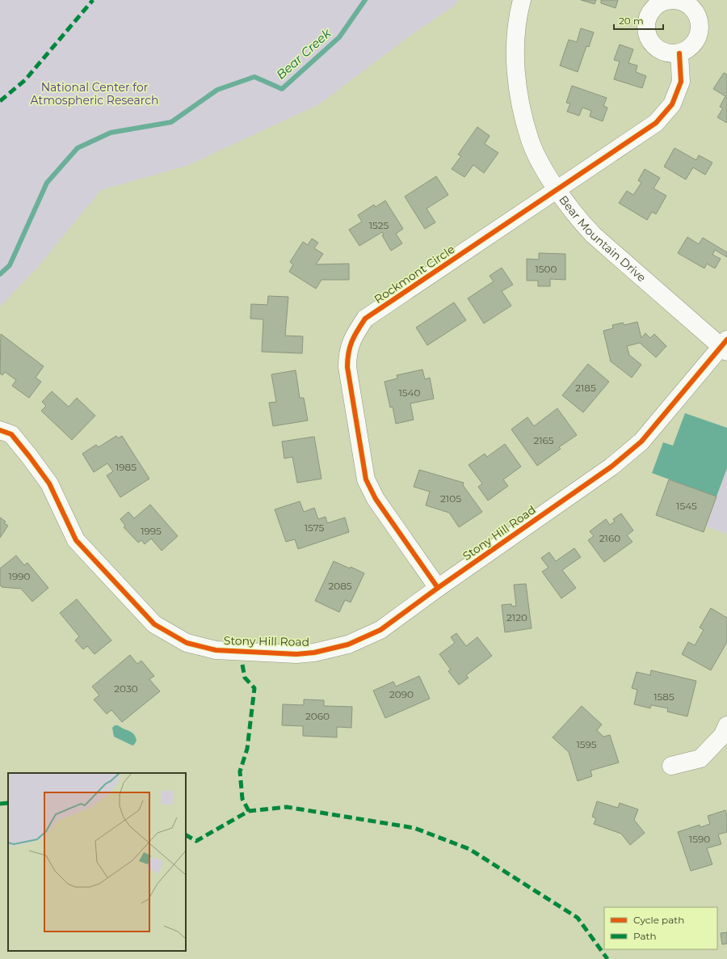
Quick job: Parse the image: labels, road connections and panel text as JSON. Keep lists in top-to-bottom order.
{
  "streets": {
    "street": ["Bear Mountain Drive", "Rockmont Circle", "Stony Hill Road"]
  },
  "crossings": [
    ["Bear Mountain Drive", "Rockmont Circle"],
    ["Bear Mountain Drive", "Stony Hill Road"],
    ["Rockmont Circle", "Stony Hill Road"]
  ],
  "water": ["Bear Creek"],
  "parks": ["National Center for Atmospheric Research"],
  "house_numbers": [
    "1525",
    "1500",
    "2185",
    "1540",
    "2165",
    "1985",
    "2105",
    "1545",
    "1575",
    "1995",
    "2160",
    "1990",
    "2085",
    "2120",
    "2030",
    "2090",
    "1585",
    "2060",
    "1595",
    "1590"
  ],
  "legend": ["Cycle path", "Path"],
  "scale_bar": "20 m"
}
